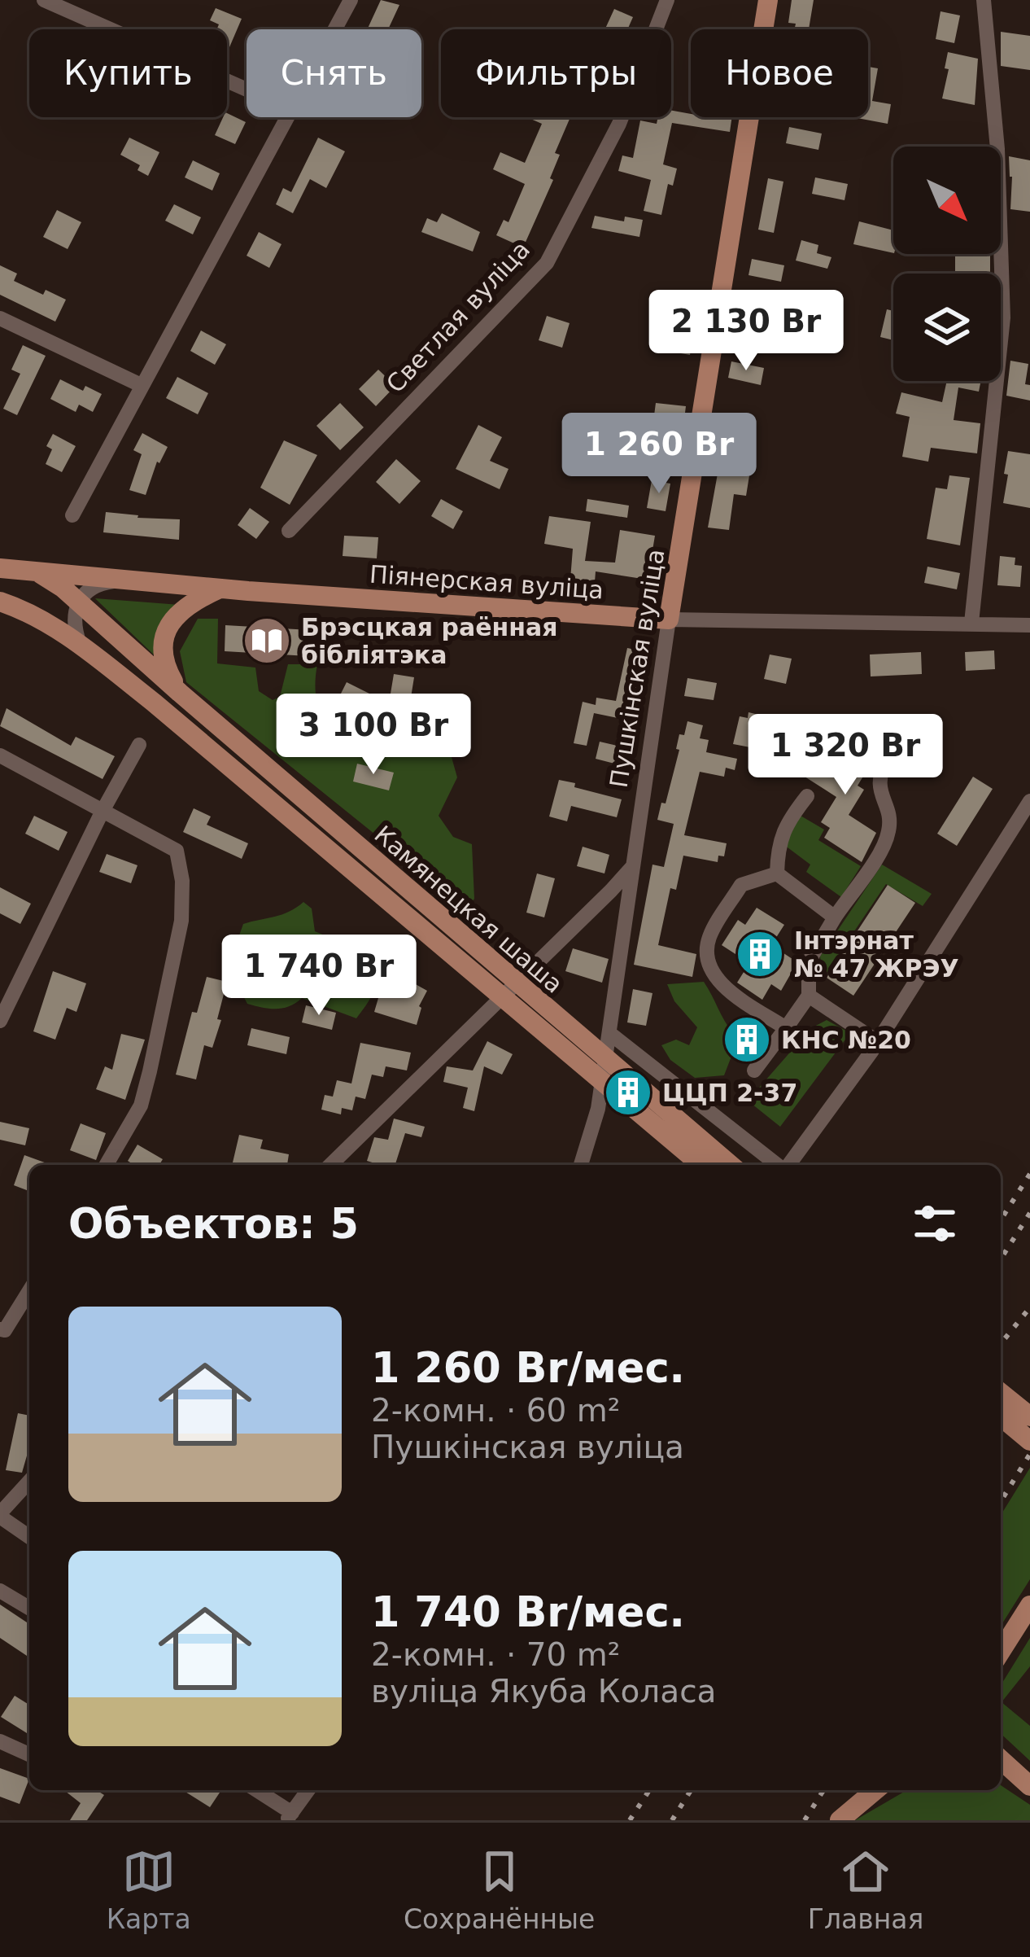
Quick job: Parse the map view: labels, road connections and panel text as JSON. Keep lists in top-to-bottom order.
{
  "streets": {
    "main road": ["Піянерская вуліца", "Пушкінская вуліца", "Камянецкая шаша"],
    "street": ["Светлая вуліца"]
  },
  "crossings": [
    ["Піянерская вуліца", "Пушкінская вуліца"],
    ["Піянерская вуліца", "Камянецкая шаша"]
  ],
  "places": {
    "library": ["Брэсцкая раённая бібліятэка"],
    "building": ["Інтэрнат № 47 ЖРЭУ", "КНС №20", "ЦЦП 2-37"]
  },
  "north": "bottom right",
  "page": {
    "chip": [
      "Купить",
      "Снять",
      "Фильтры",
      "Новое"
    ],
    "price": [
      "2 130 Br",
      "1 260 Br",
      "3 100 Br",
      "1 320 Br",
      "1 740 Br"
    ],
    "heading": "Объектов: 5",
    "list": [
      {
        "name": "1 260 Br/мес.",
        "note": "2-комн. · 60 m² · Пушкінская вуліца"
      },
      {
        "name": "1 740 Br/мес.",
        "note": "2-комн. · 70 m² · вуліца Якуба Коласа"
      }
    ],
    "tabs": ["Карта", "Сохранённые", "Главная"]
  }
}
